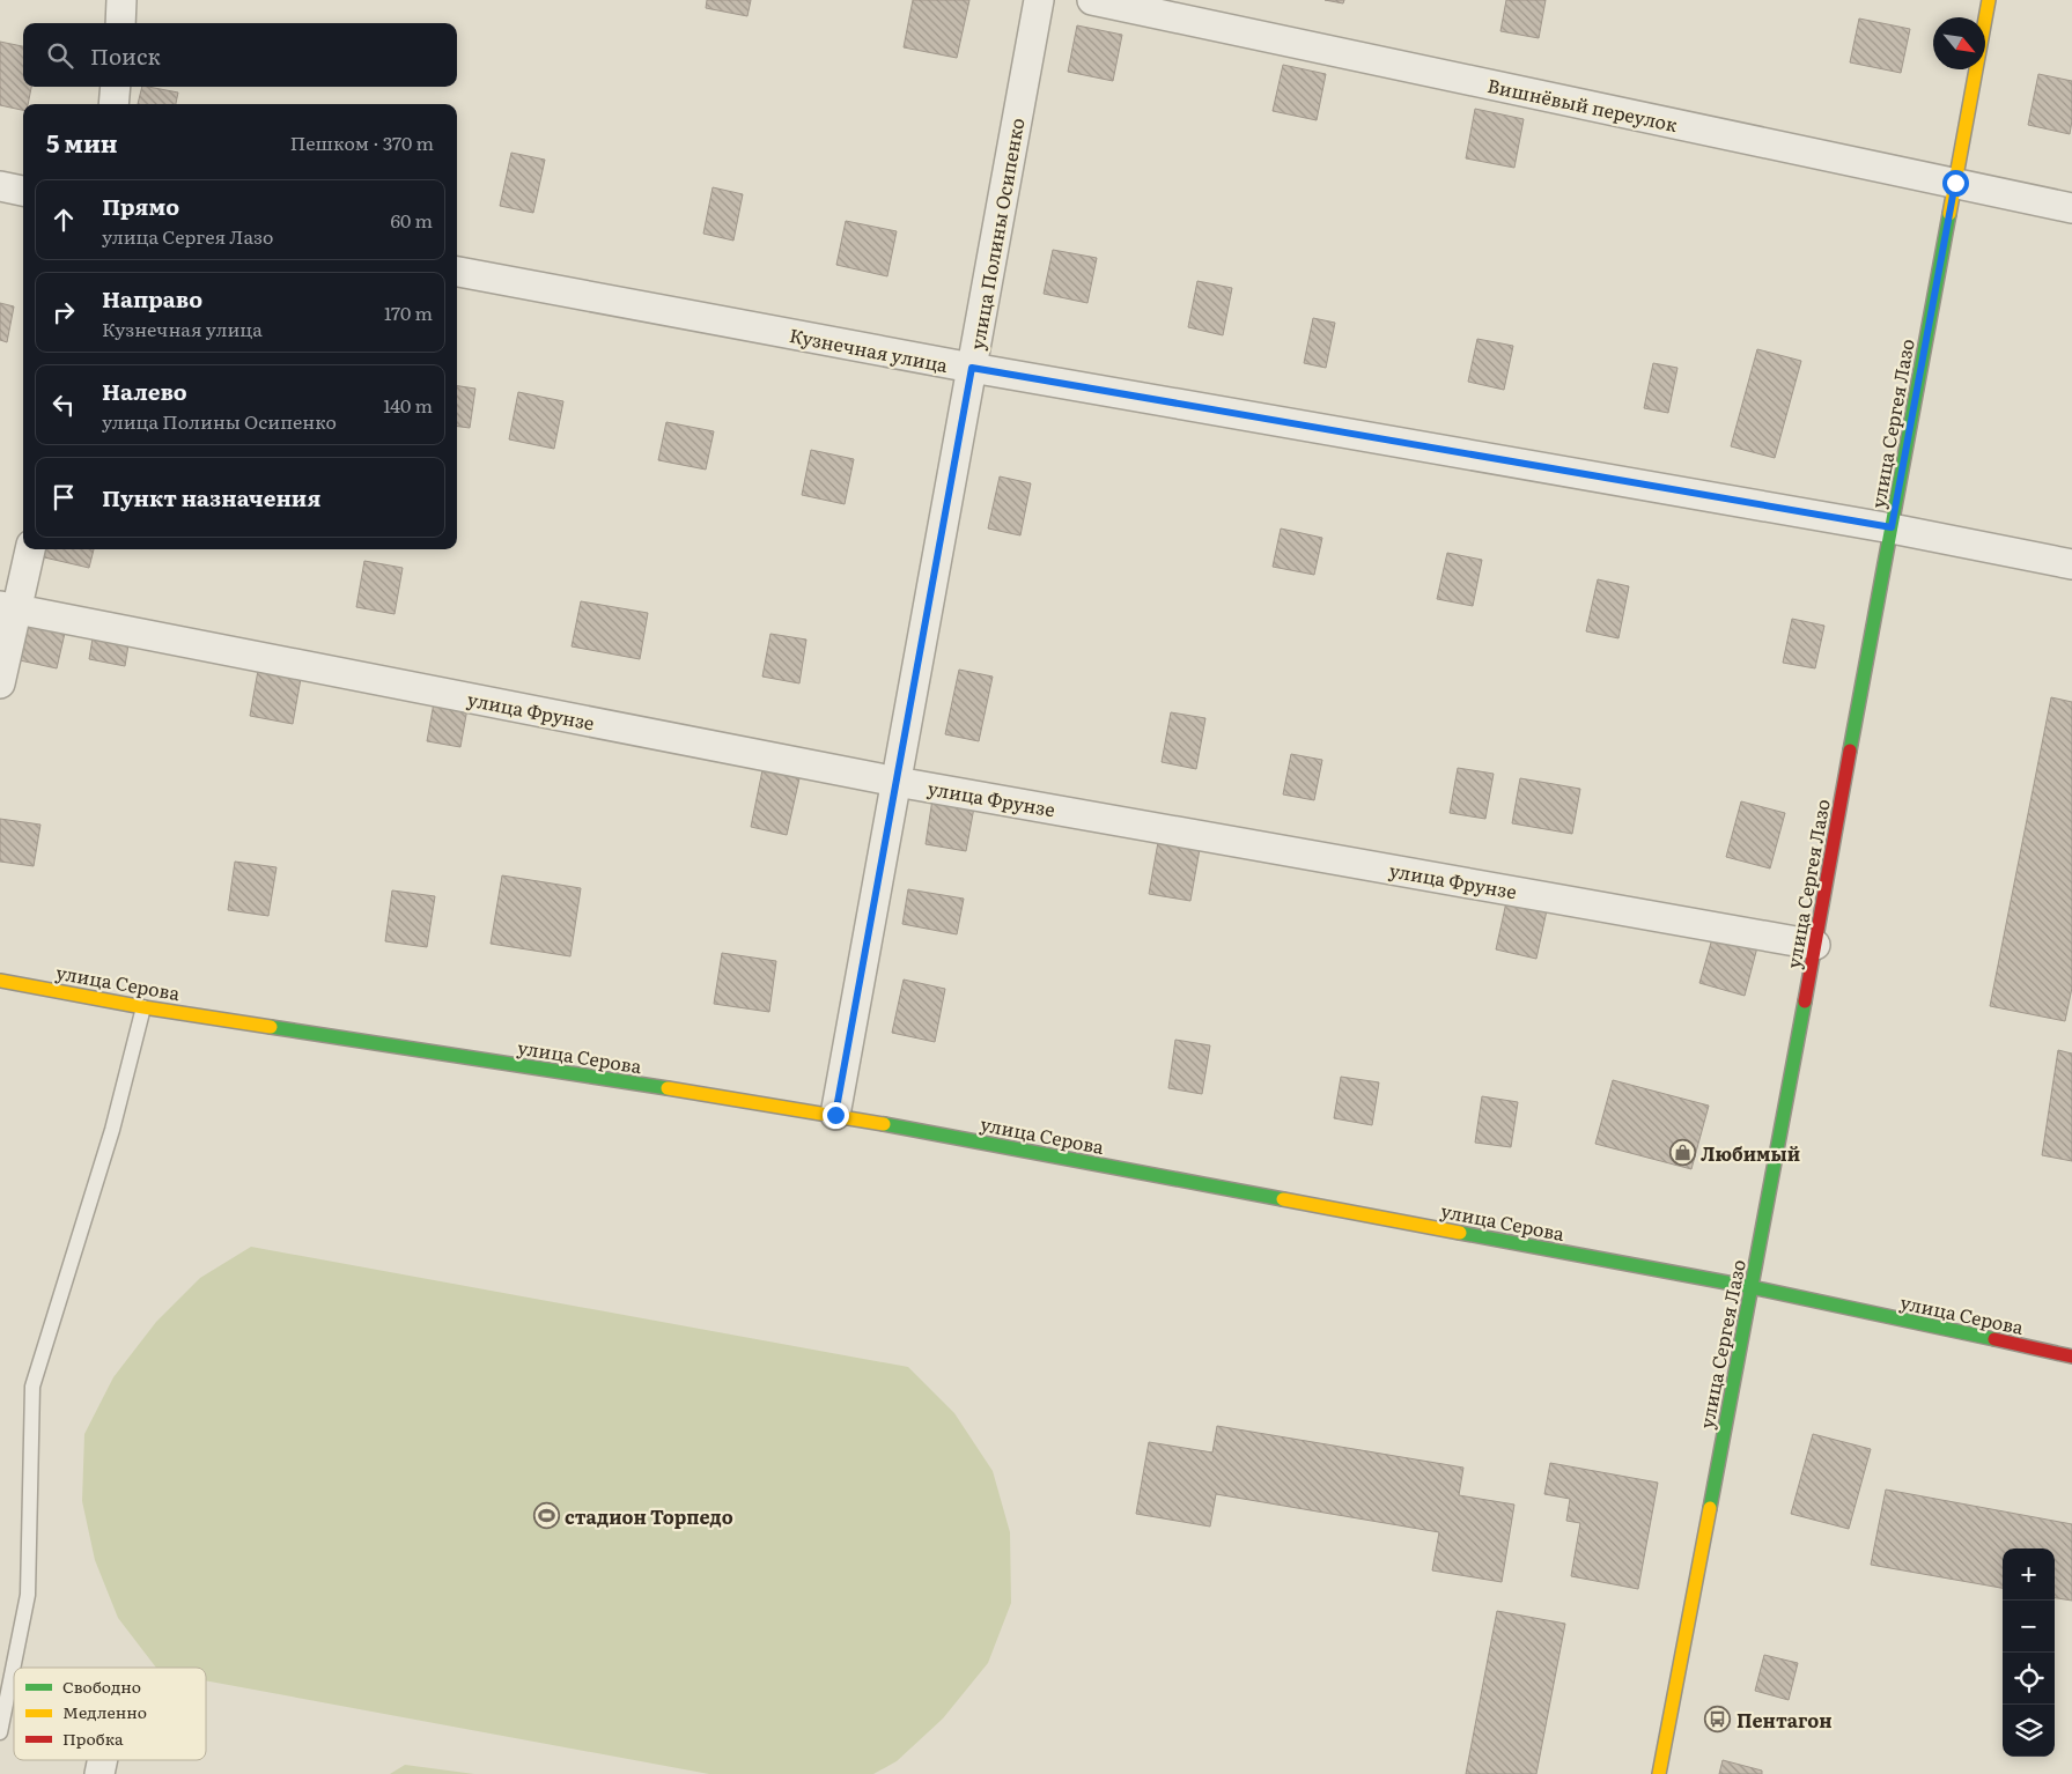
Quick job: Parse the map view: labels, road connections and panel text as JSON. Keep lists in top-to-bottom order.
{
  "streets": {
    "street": [
      "Вишнёвый переулок",
      "улица Полины Осипенко",
      "Кузнечная улица",
      "улица Сергея Лазо",
      "улица Фрунзе",
      "улица Серова"
    ]
  },
  "crossings": [
    ["Вишнёвый переулок", "улица Сергея Лазо"],
    ["улица Полины Осипенко", "Кузнечная улица"],
    ["улица Полины Осипенко", "улица Фрунзе"],
    ["улица Полины Осипенко", "улица Серова"],
    ["Кузнечная улица", "улица Сергея Лазо"],
    ["улица Сергея Лазо", "улица Фрунзе"],
    ["улица Сергея Лазо", "улица Серова"]
  ],
  "places": {
    "shop": ["Любимый"],
    "sports": ["стадион Торпедо"],
    "bus stop": ["Пентагон"]
  },
  "legend": ["Свободно", "Медленно", "Пробка"],
  "north": "bottom right",
  "page": {
    "search": "Поиск",
    "heading": ["5 мин", "Пешком · 370 m"],
    "list": [
      ["Прямо", "улица Сергея Лазо", "60 m"],
      ["Направо", "Кузнечная улица", "170 m"],
      ["Налево", "улица Полины Осипенко", "140 m"],
      "Пункт назначения"
    ],
    "map_buttons": ["+", "−"]
  }
}
